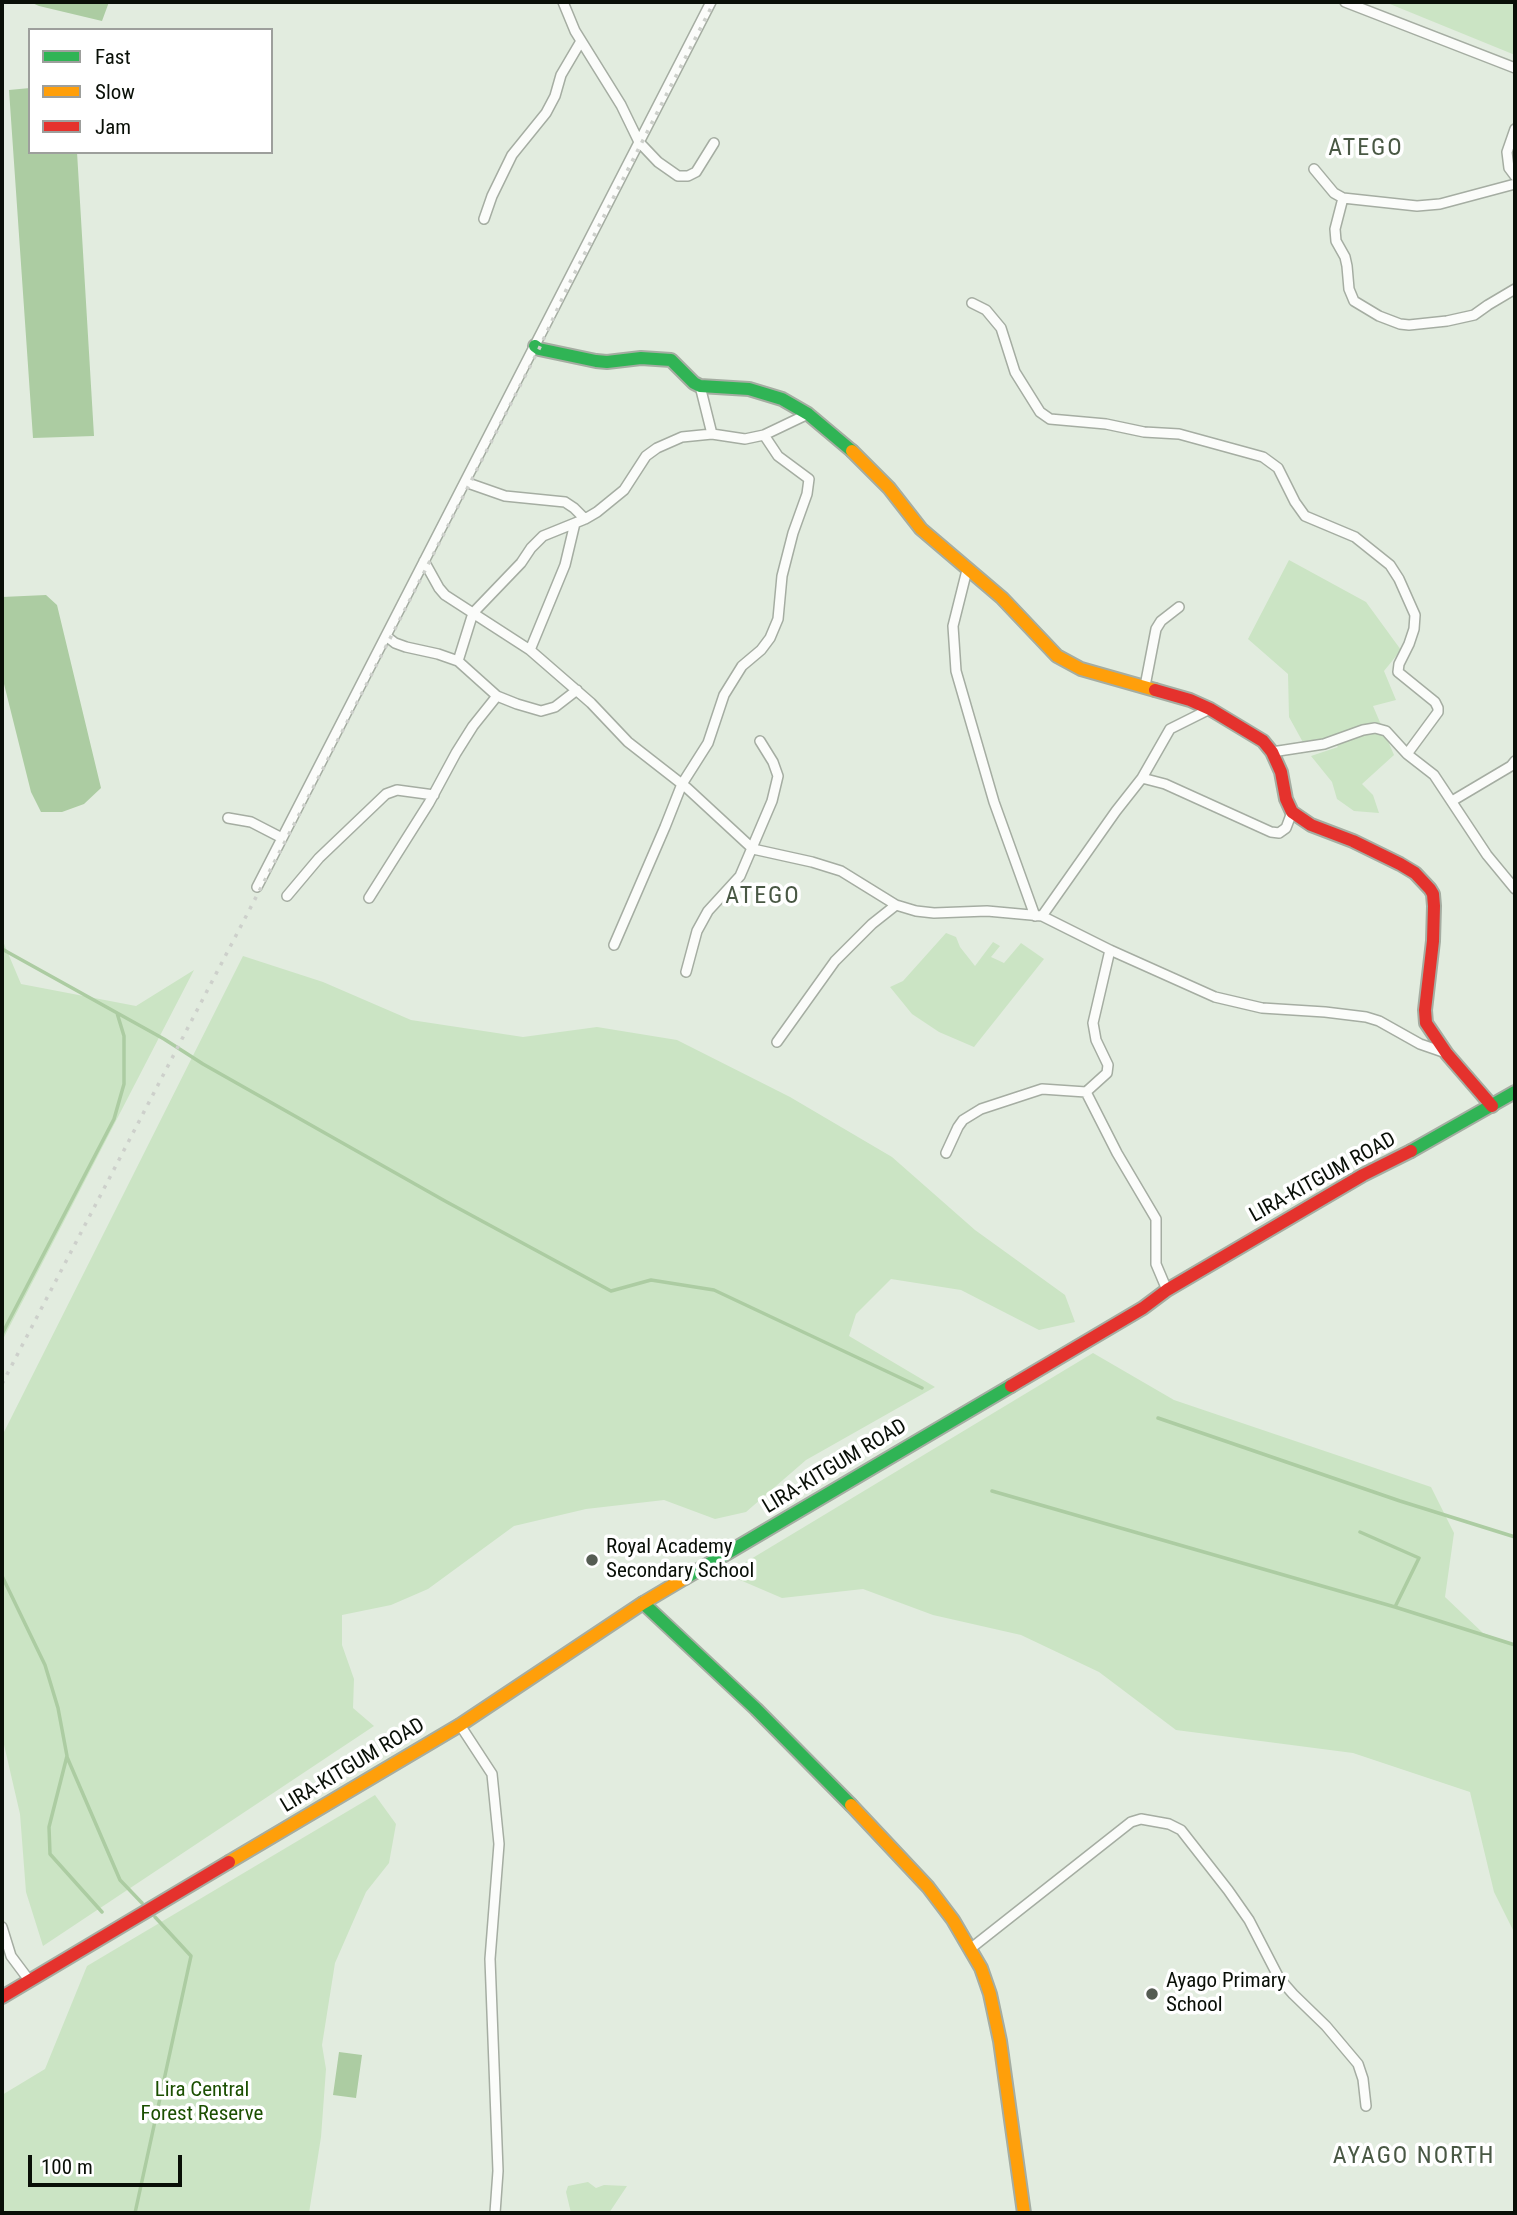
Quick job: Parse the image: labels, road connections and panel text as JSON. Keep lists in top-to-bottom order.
{
  "streets": {
    "street": ["LIRA-KITGUM ROAD"]
  },
  "districts": ["ATEGO", "ATEGO", "AYAGO NORTH"],
  "parks": ["Lira Central Forest Reserve"],
  "places": ["Royal Academy Secondary School", "Ayago Primary School"],
  "legend": ["Fast", "Slow", "Jam"],
  "scale_bar": "100 m"
}
